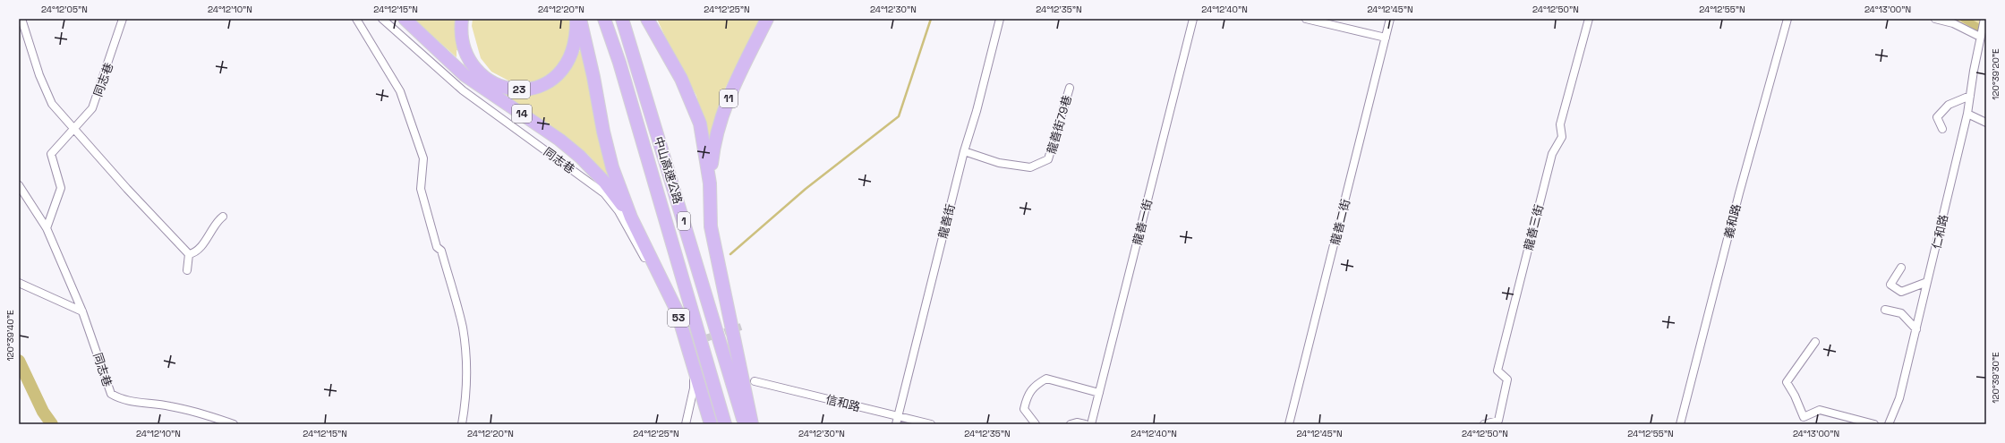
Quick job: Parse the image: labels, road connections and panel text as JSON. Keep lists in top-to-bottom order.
{
  "streets": {
    "highway": [
      "23",
      "11",
      "14",
      "中山高速公路",
      "1",
      "53"
    ],
    "street": [
      "同志巷",
      "龍善街79巷",
      "龍善街",
      "義和路",
      "龍善一街",
      "龍善二街",
      "龍善三街",
      "仁和路",
      "信和路"
    ]
  },
  "crossings": [
    ["14", "53"],
    ["龍善街79巷", "龍善街"],
    ["龍善街", "信和路"]
  ],
  "coordinates": [
    "24°12'05\"N",
    "24°12'10\"N",
    "24°12'15\"N",
    "24°12'20\"N",
    "24°12'25\"N",
    "24°12'30\"N",
    "24°12'35\"N",
    "24°12'40\"N",
    "24°12'45\"N",
    "24°12'50\"N",
    "24°12'55\"N",
    "24°13'00\"N",
    "120°39'20\"E",
    "120°39'40\"E",
    "120°39'30\"E"
  ]
}
